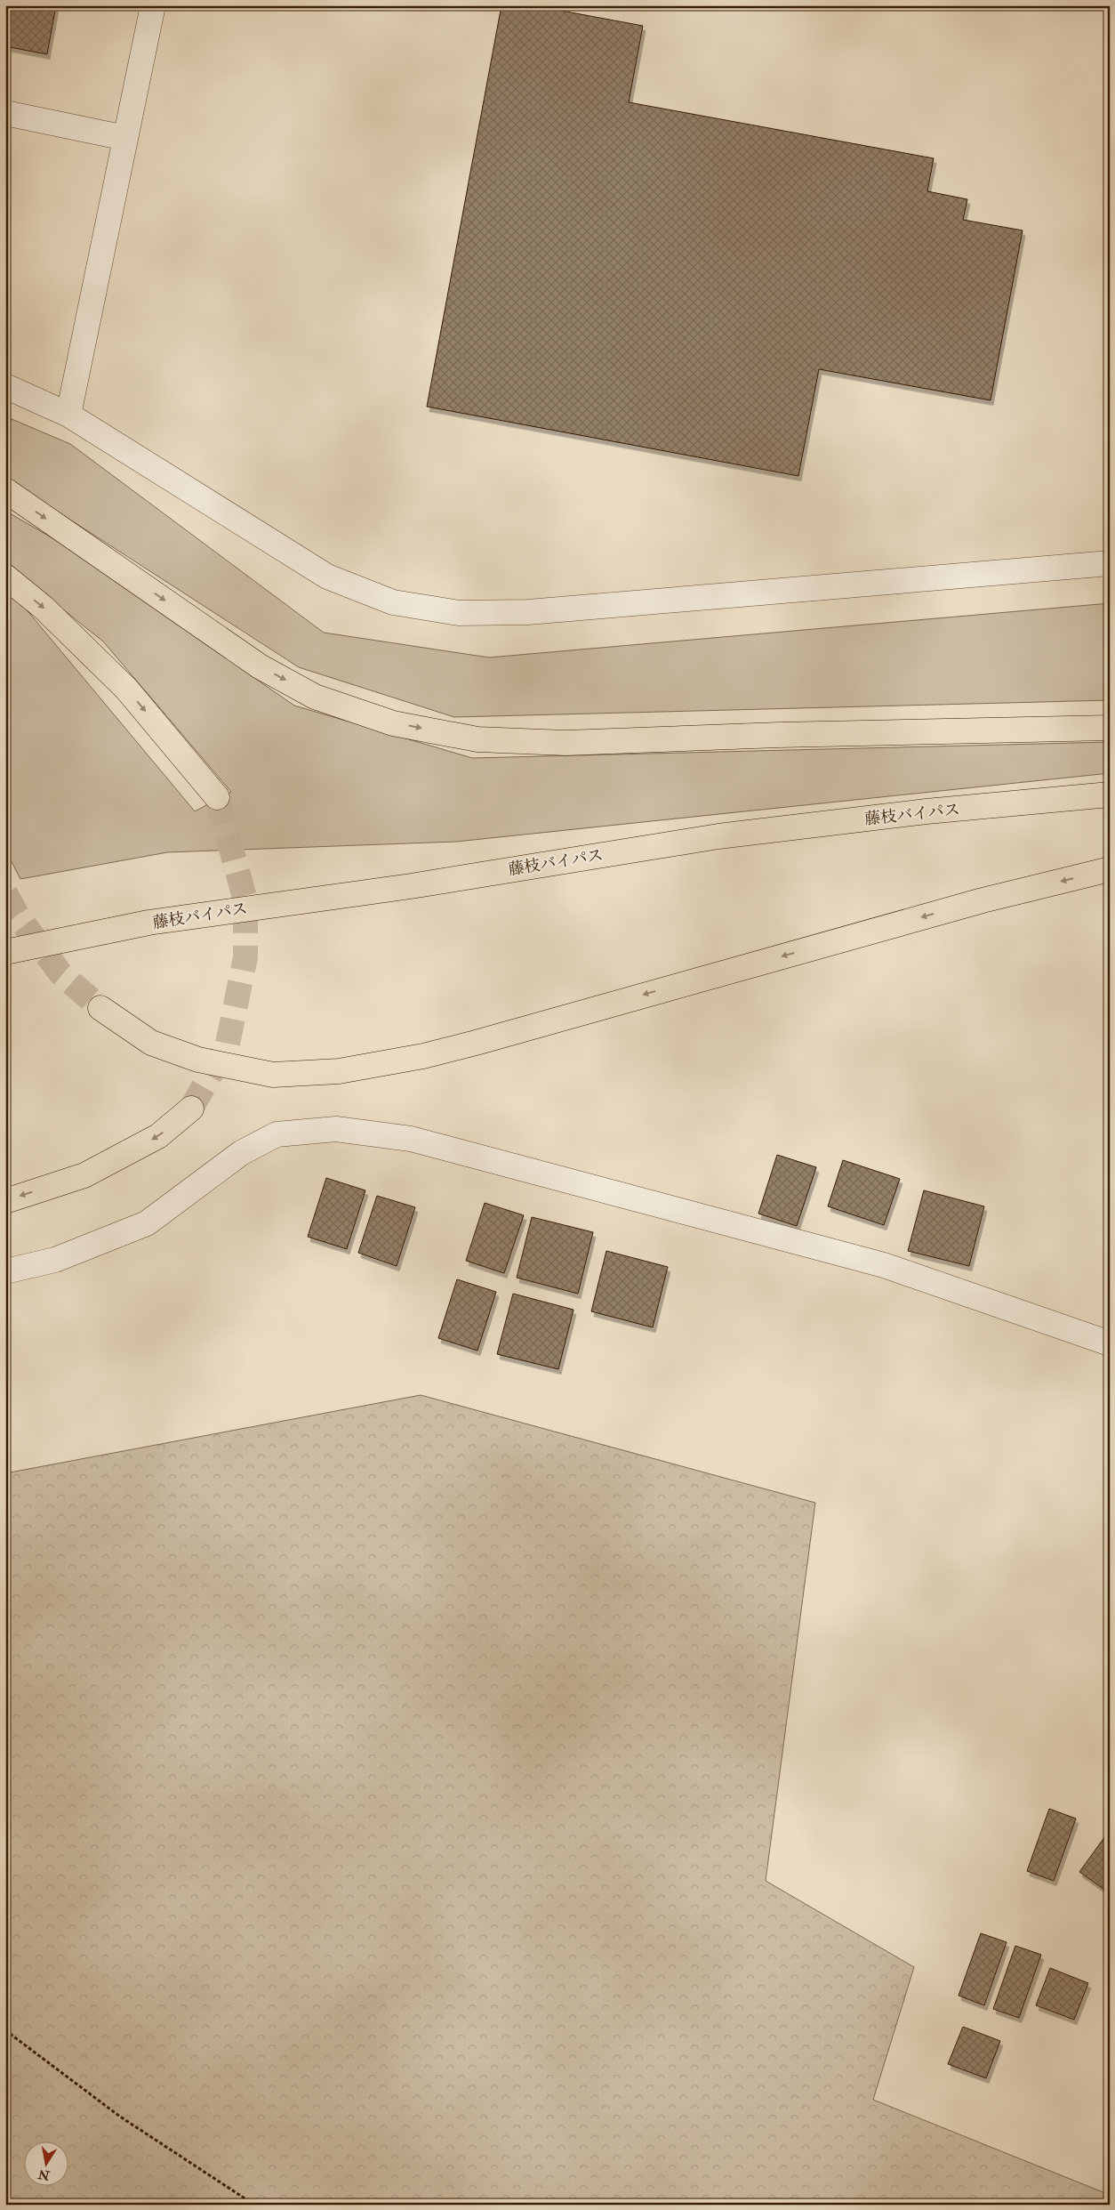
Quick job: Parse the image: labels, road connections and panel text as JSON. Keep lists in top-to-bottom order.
{
  "streets": {
    "highway": ["藤枝バイパス"]
  },
  "north": "bottom"
}
